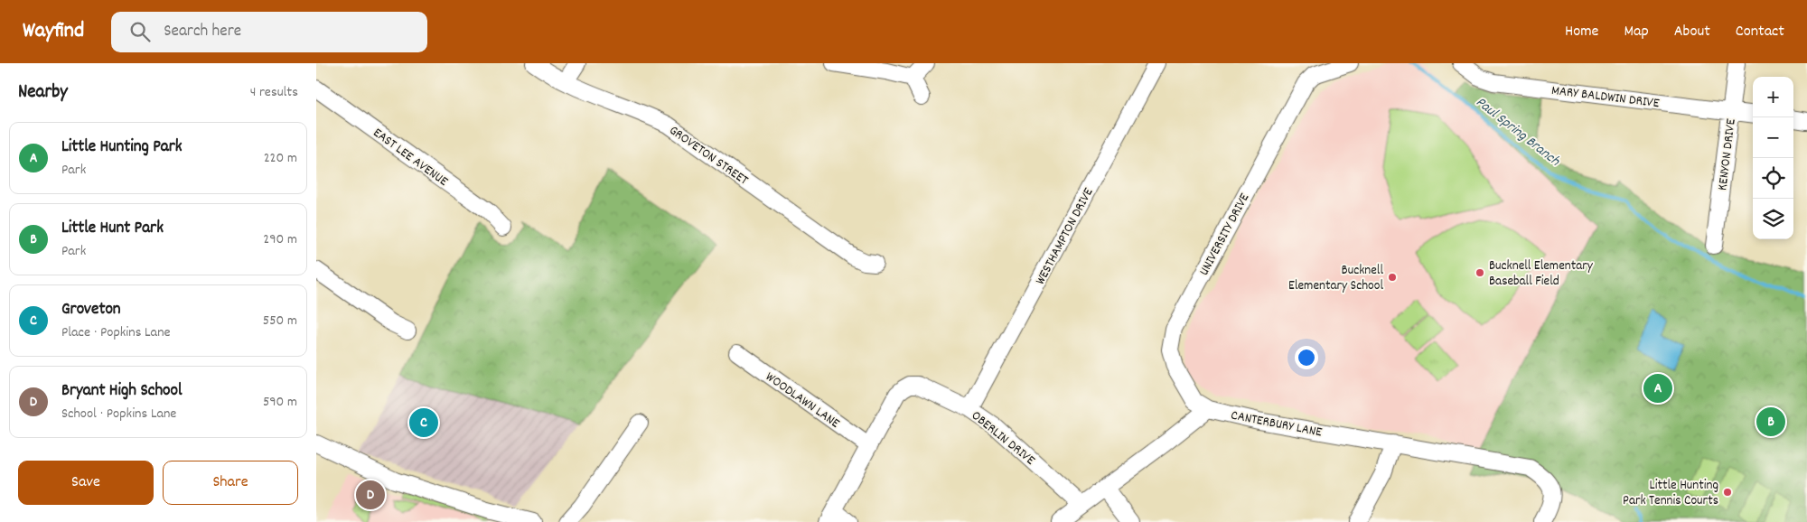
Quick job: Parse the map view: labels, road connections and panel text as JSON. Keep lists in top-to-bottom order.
{
  "streets": {
    "street": [
      "MARY BALDWIN DRIVE",
      "GROVETON STREET",
      "KENYON DRIVE",
      "EAST LEE AVENUE",
      "UNIVERSITY DRIVE",
      "WESTHAMPTON DRIVE",
      "WOODLAWN LANE",
      "CANTERBURY LANE",
      "OBERLIN DRIVE"
    ]
  },
  "crossings": [
    ["MARY BALDWIN DRIVE", "KENYON DRIVE"],
    ["UNIVERSITY DRIVE", "CANTERBURY LANE"],
    ["WESTHAMPTON DRIVE", "OBERLIN DRIVE"],
    ["WOODLAWN LANE", "OBERLIN DRIVE"]
  ],
  "water": ["Paul Spring Branch"],
  "places": ["Bucknell Elementary Baseball Field", "Bucknell Elementary School", "Little Hunting Park Tennis Courts"],
  "page": {
    "header": "Wayfind",
    "search": "Search here",
    "nav": [
      "Home",
      "Map",
      "About",
      "Contact"
    ],
    "heading": ["Nearby", "4 results"],
    "map_buttons": ["+", "−"],
    "list": [
      {
        "mark": "A",
        "name": "Little Hunting Park",
        "note": "Park",
        "value": "220 m"
      },
      {
        "mark": "B",
        "name": "Little Hunt Park",
        "note": "Park",
        "value": "290 m"
      },
      {
        "mark": "C",
        "name": "Groveton",
        "note": "Place · Popkins Lane",
        "value": "550 m"
      },
      {
        "mark": "D",
        "name": "Bryant High School",
        "note": "School · Popkins Lane",
        "value": "590 m"
      }
    ],
    "pins": [
      "A",
      "B",
      "C",
      "D"
    ],
    "buttons": ["Save", "Share"]
  }
}
